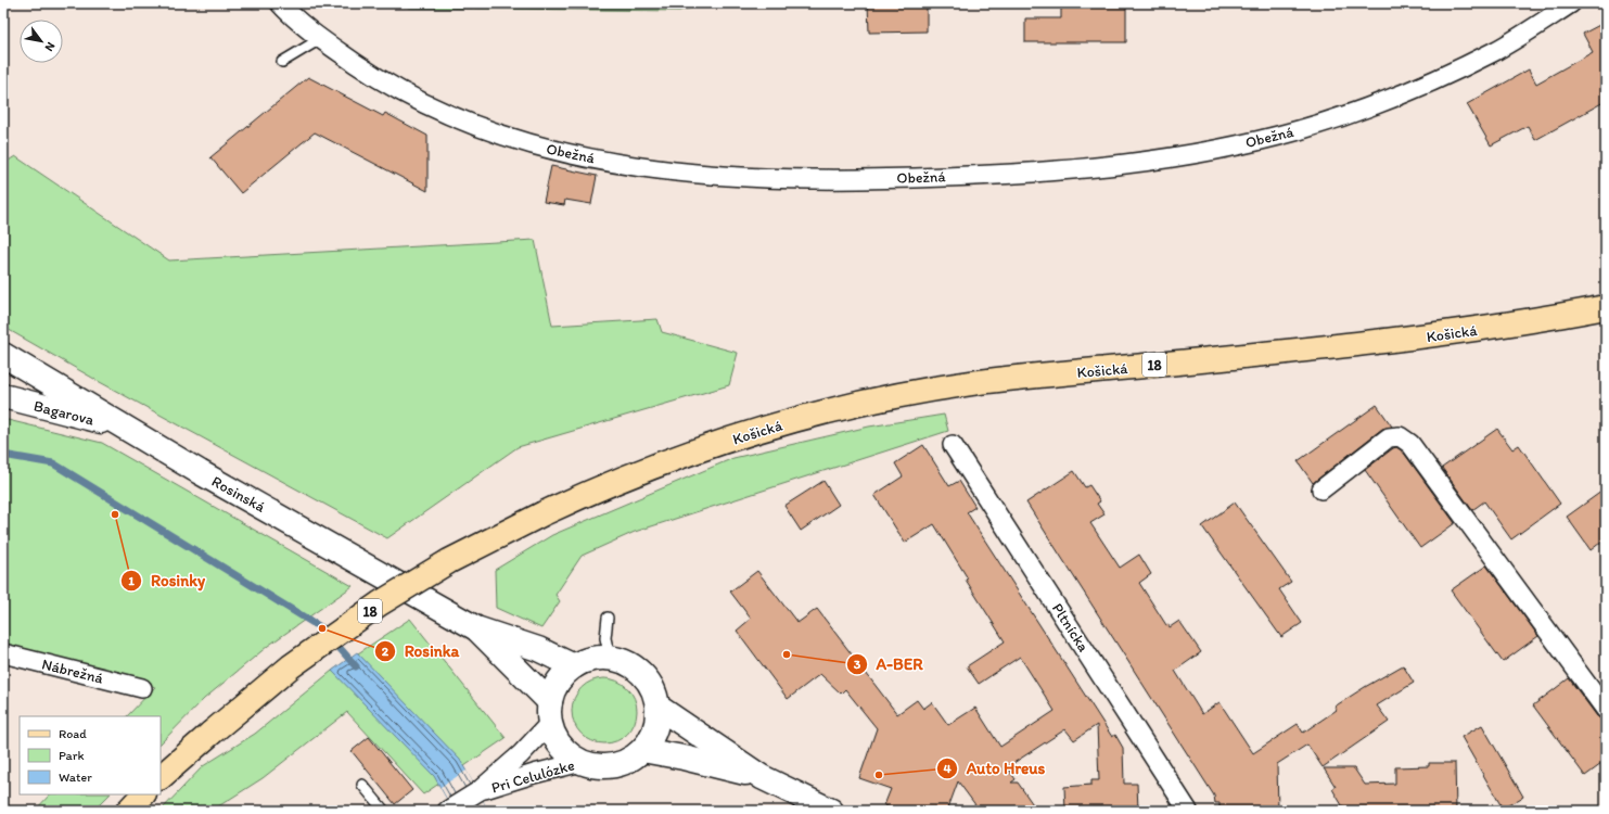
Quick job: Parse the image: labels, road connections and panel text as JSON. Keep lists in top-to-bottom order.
{
  "streets": {
    "main road": ["Košická", "18"],
    "street": [
      "Obežná",
      "Bagarova",
      "Rosinská",
      "Pltnícka",
      "Nábrežná",
      "Pri Celulózke"
    ]
  },
  "crossings": [
    ["Bagarova", "Rosinská"],
    ["Rosinská", "Pri Celulózke"]
  ],
  "places": [
    "Rosinky",
    "Rosinka",
    "A-BER",
    "Auto Hreus"
  ],
  "legend": ["Road", "Park", "Water"],
  "north": "bottom right"
}
